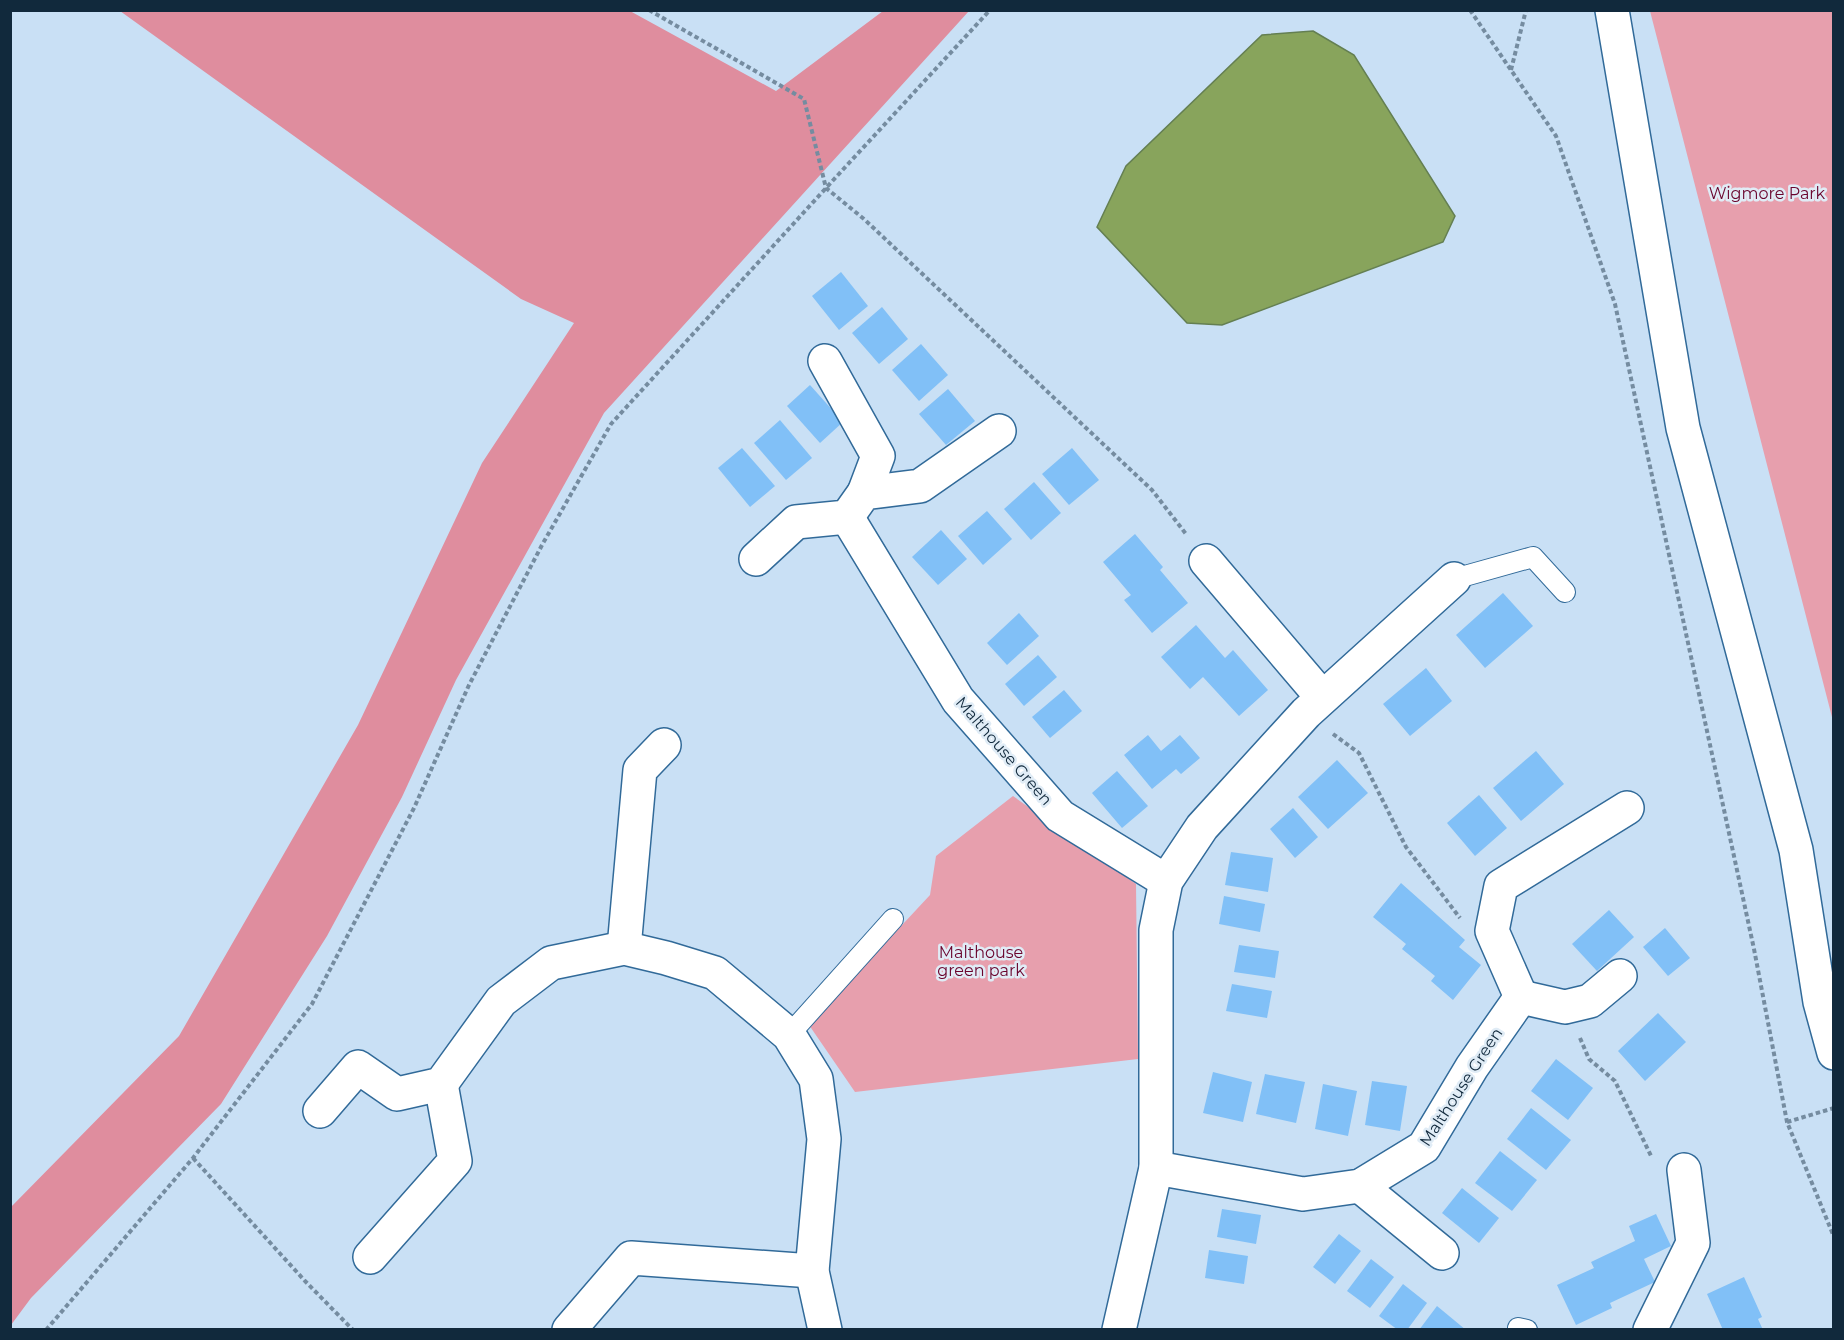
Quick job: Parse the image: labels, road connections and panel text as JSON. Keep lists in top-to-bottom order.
{
  "streets": {
    "street": ["Malthouse Green"]
  },
  "parks": ["Wigmore Park", "Malthouse green park"]
}
